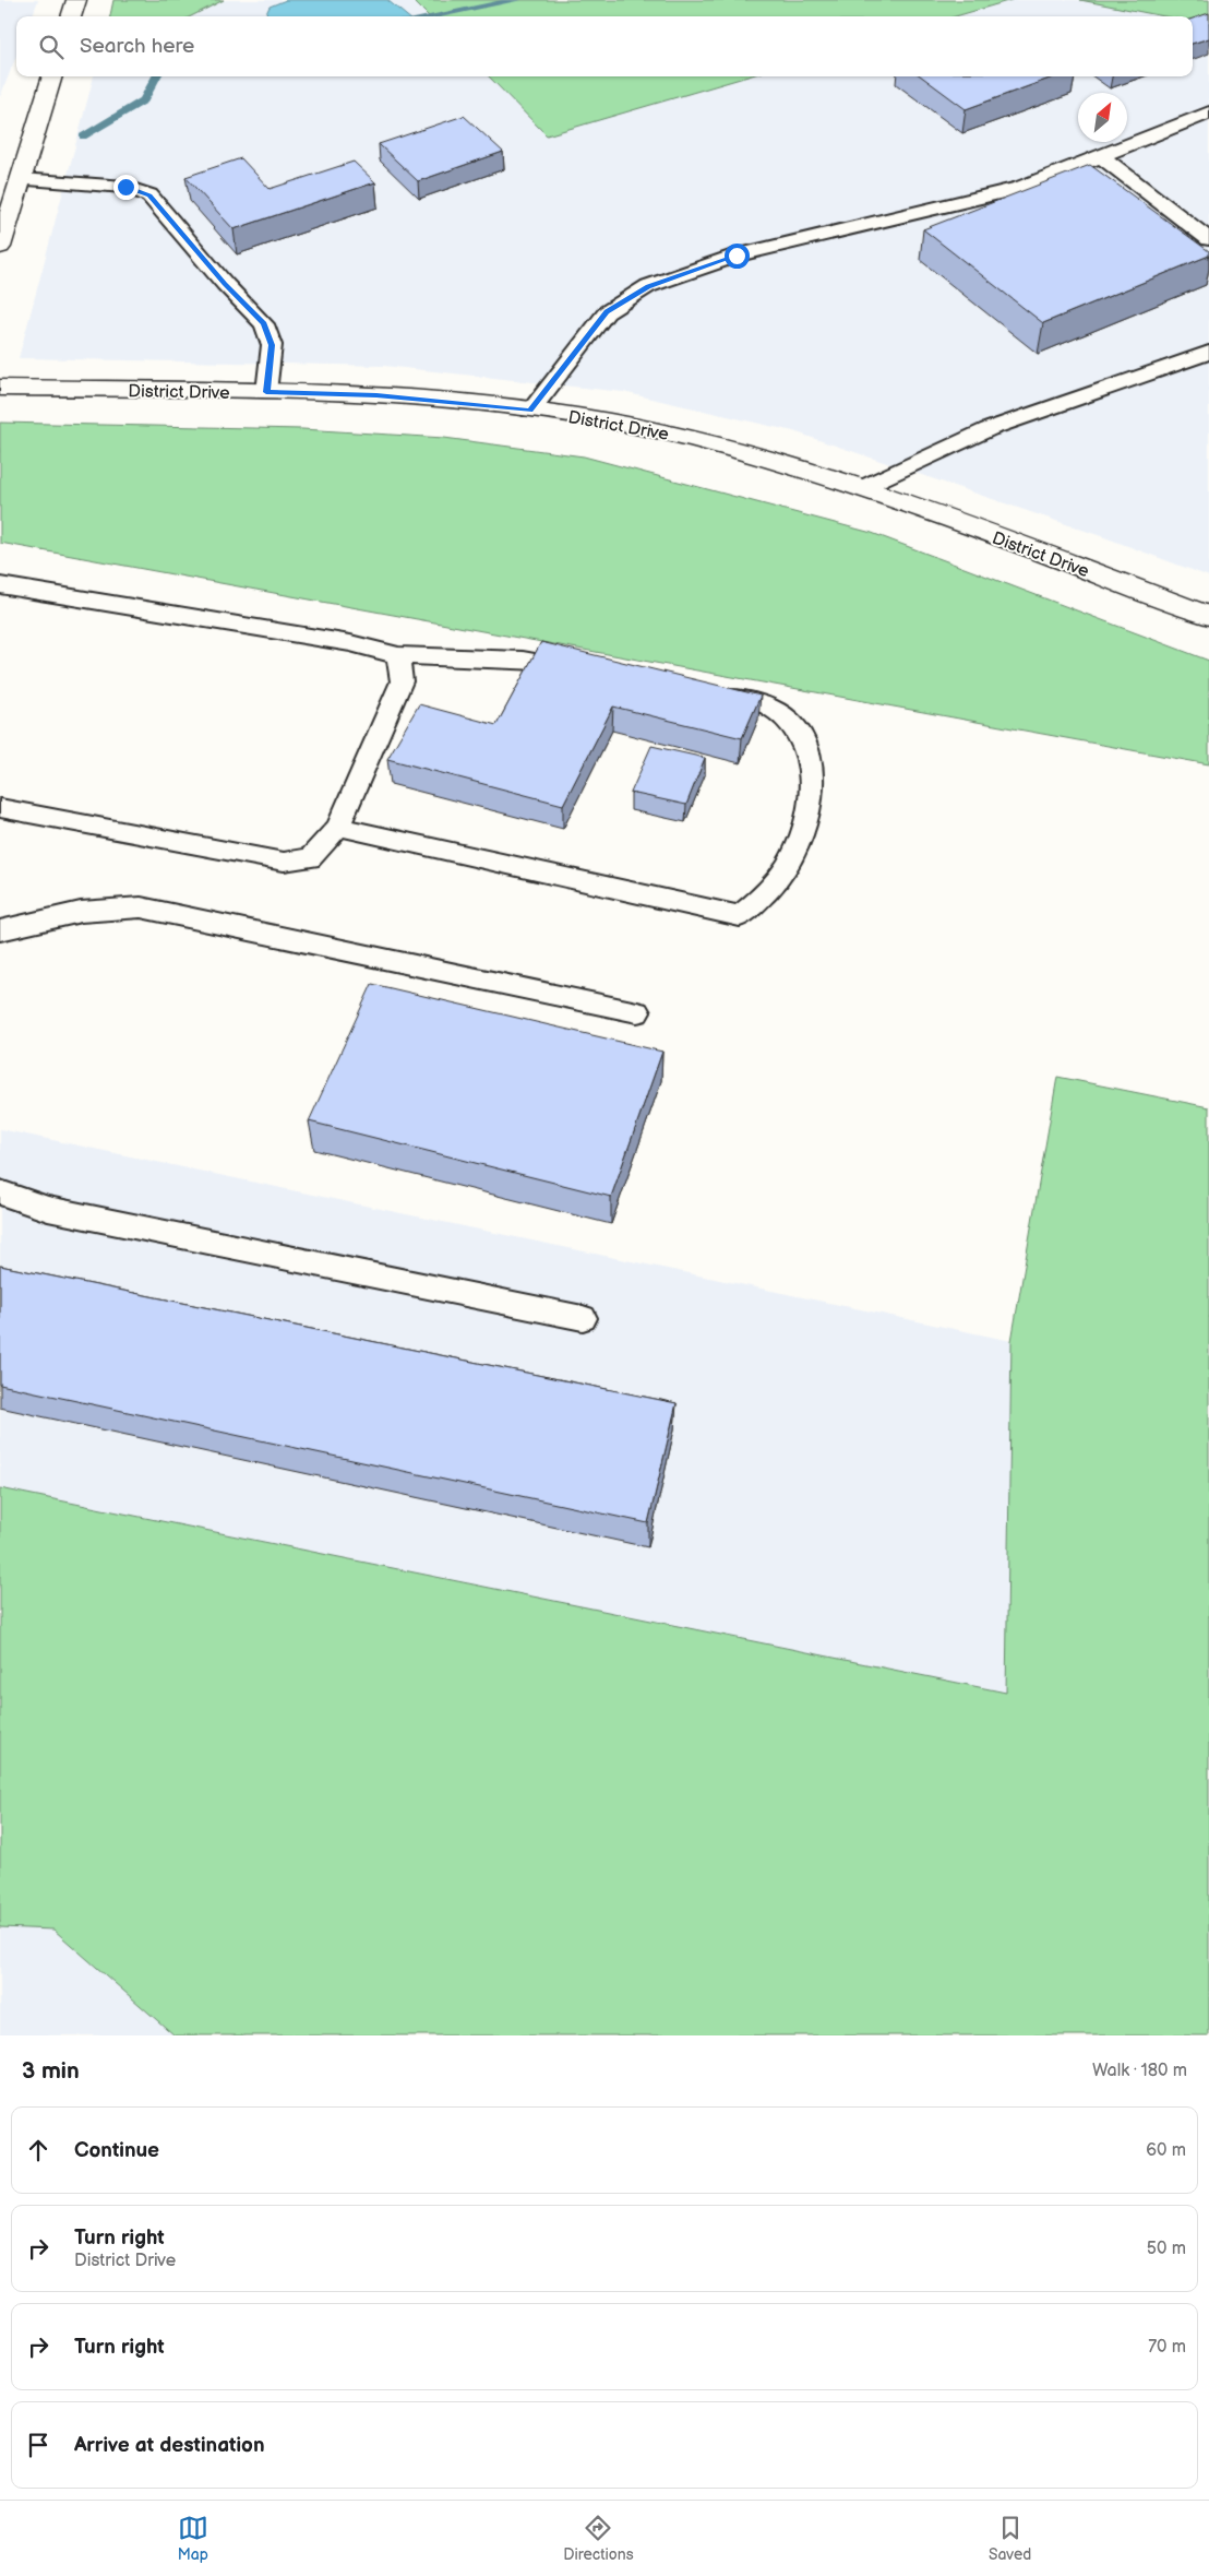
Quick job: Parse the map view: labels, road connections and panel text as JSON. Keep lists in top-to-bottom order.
{
  "streets": {
    "street": ["District Drive"]
  },
  "north": "top right",
  "page": {
    "search": "Search here",
    "heading": ["3 min", "Walk · 180 m"],
    "list": [
      ["Continue", "60 m"],
      ["Turn right", "District Drive", "50 m"],
      ["Turn right", "70 m"],
      "Arrive at destination"
    ],
    "nav": ["Map", "Directions", "Saved"]
  }
}
